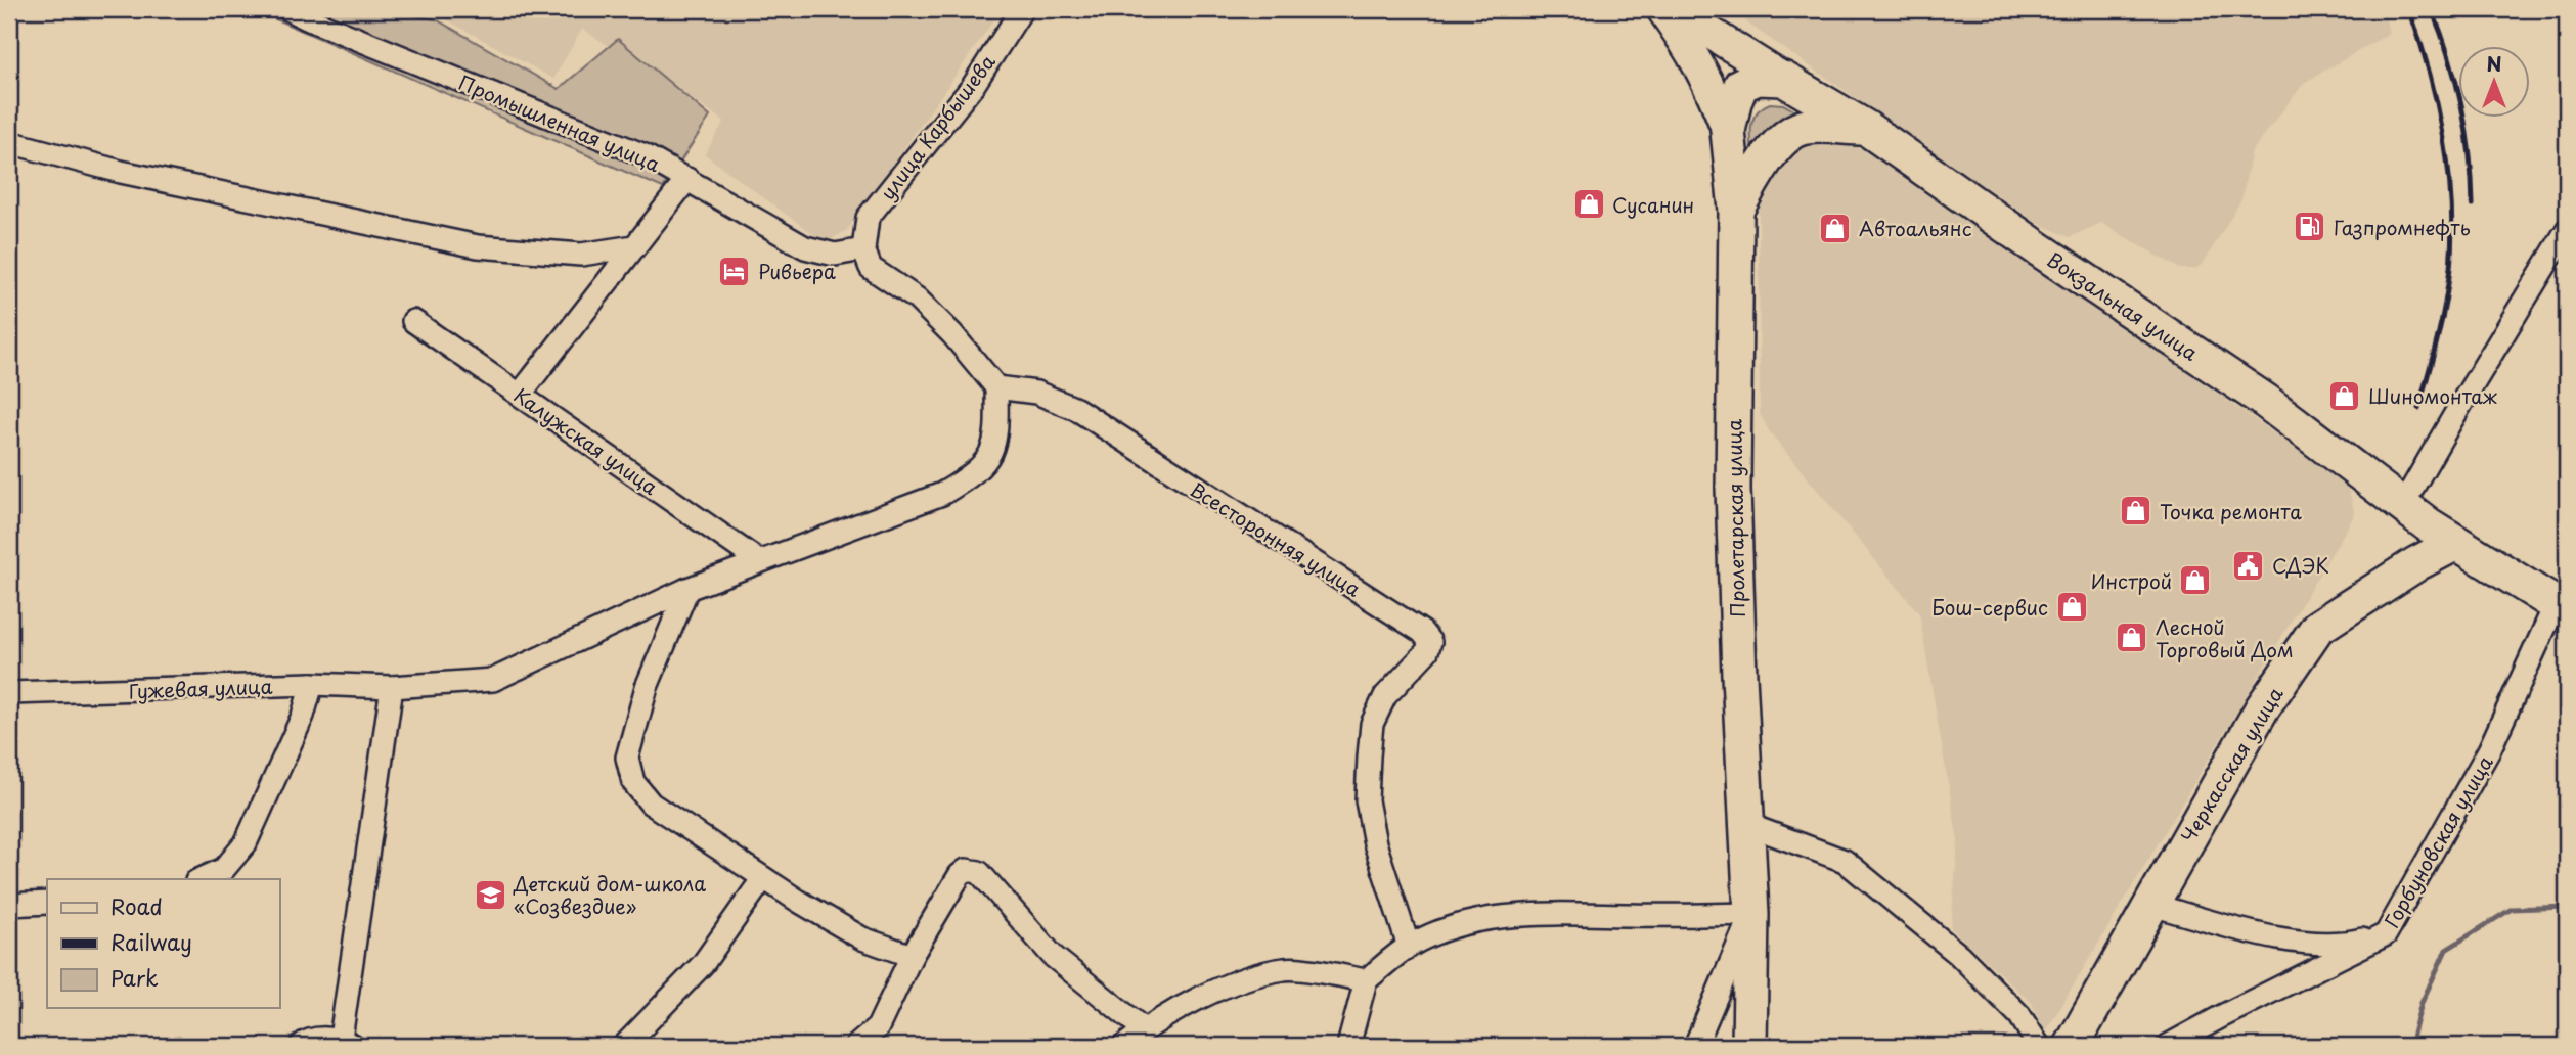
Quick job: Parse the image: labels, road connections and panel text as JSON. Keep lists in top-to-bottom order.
{
  "streets": {
    "main road": ["Вокзальная улица", "Пролетарская улица", "Черкасская улица"],
    "street": [
      "Промышленная улица",
      "улица Карбышева",
      "Калужская улица",
      "Всесторонняя улица",
      "Гужевая улица",
      "Горбуновская улица"
    ]
  },
  "crossings": [
    ["Промышленная улица", "улица Карбышева"],
    ["Вокзальная улица", "Черкасская улица"],
    ["Вокзальная улица", "Горбуновская улица"]
  ],
  "places": {
    "shop": [
      "Сусанин",
      "Автоальянс",
      "Шиномонтаж",
      "Точка ремонта",
      "Инстрой",
      "Бош-сервис",
      "Лесной Торговый Дом"
    ],
    "fuel station": ["Газпромнефть"],
    "hotel": ["Ривьера"],
    "public building": ["СДЭК"],
    "school or university": ["Детский дом-школа «Созвездие»"]
  },
  "legend": ["Road", "Railway", "Park"],
  "north": "top"
}
